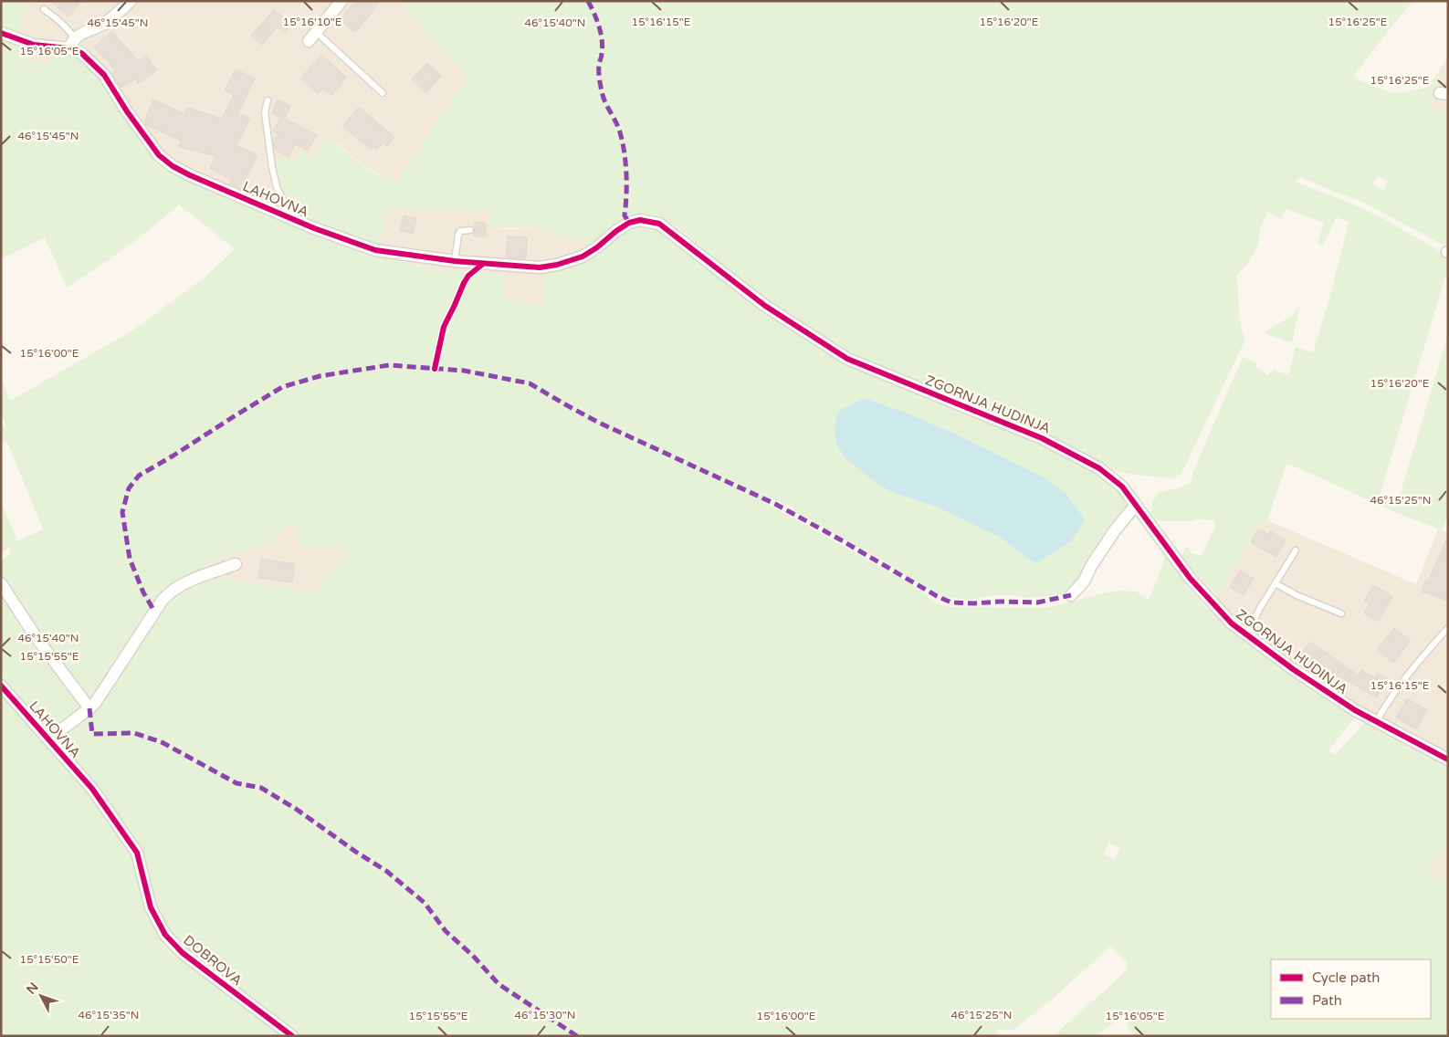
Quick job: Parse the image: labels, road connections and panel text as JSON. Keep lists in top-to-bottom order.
{
  "streets": {
    "street": ["LAHOVNA", "ZGORNJA HUDINJA", "DOBROVA"]
  },
  "crossings": [
    ["LAHOVNA", "ZGORNJA HUDINJA"],
    ["LAHOVNA", "DOBROVA"]
  ],
  "legend": ["Cycle path", "Path"],
  "north": "top left",
  "coordinates": [
    "15°16'20\"E",
    "15°16'10\"E",
    "15°16'15\"E",
    "15°16'25\"E",
    "46°15'45\"N",
    "46°15'40\"N",
    "15°16'05\"E",
    "15°16'00\"E",
    "46°15'25\"N",
    "15°15'55\"E",
    "15°15'50\"E",
    "46°15'35\"N",
    "46°15'30\"N"
  ]
}
